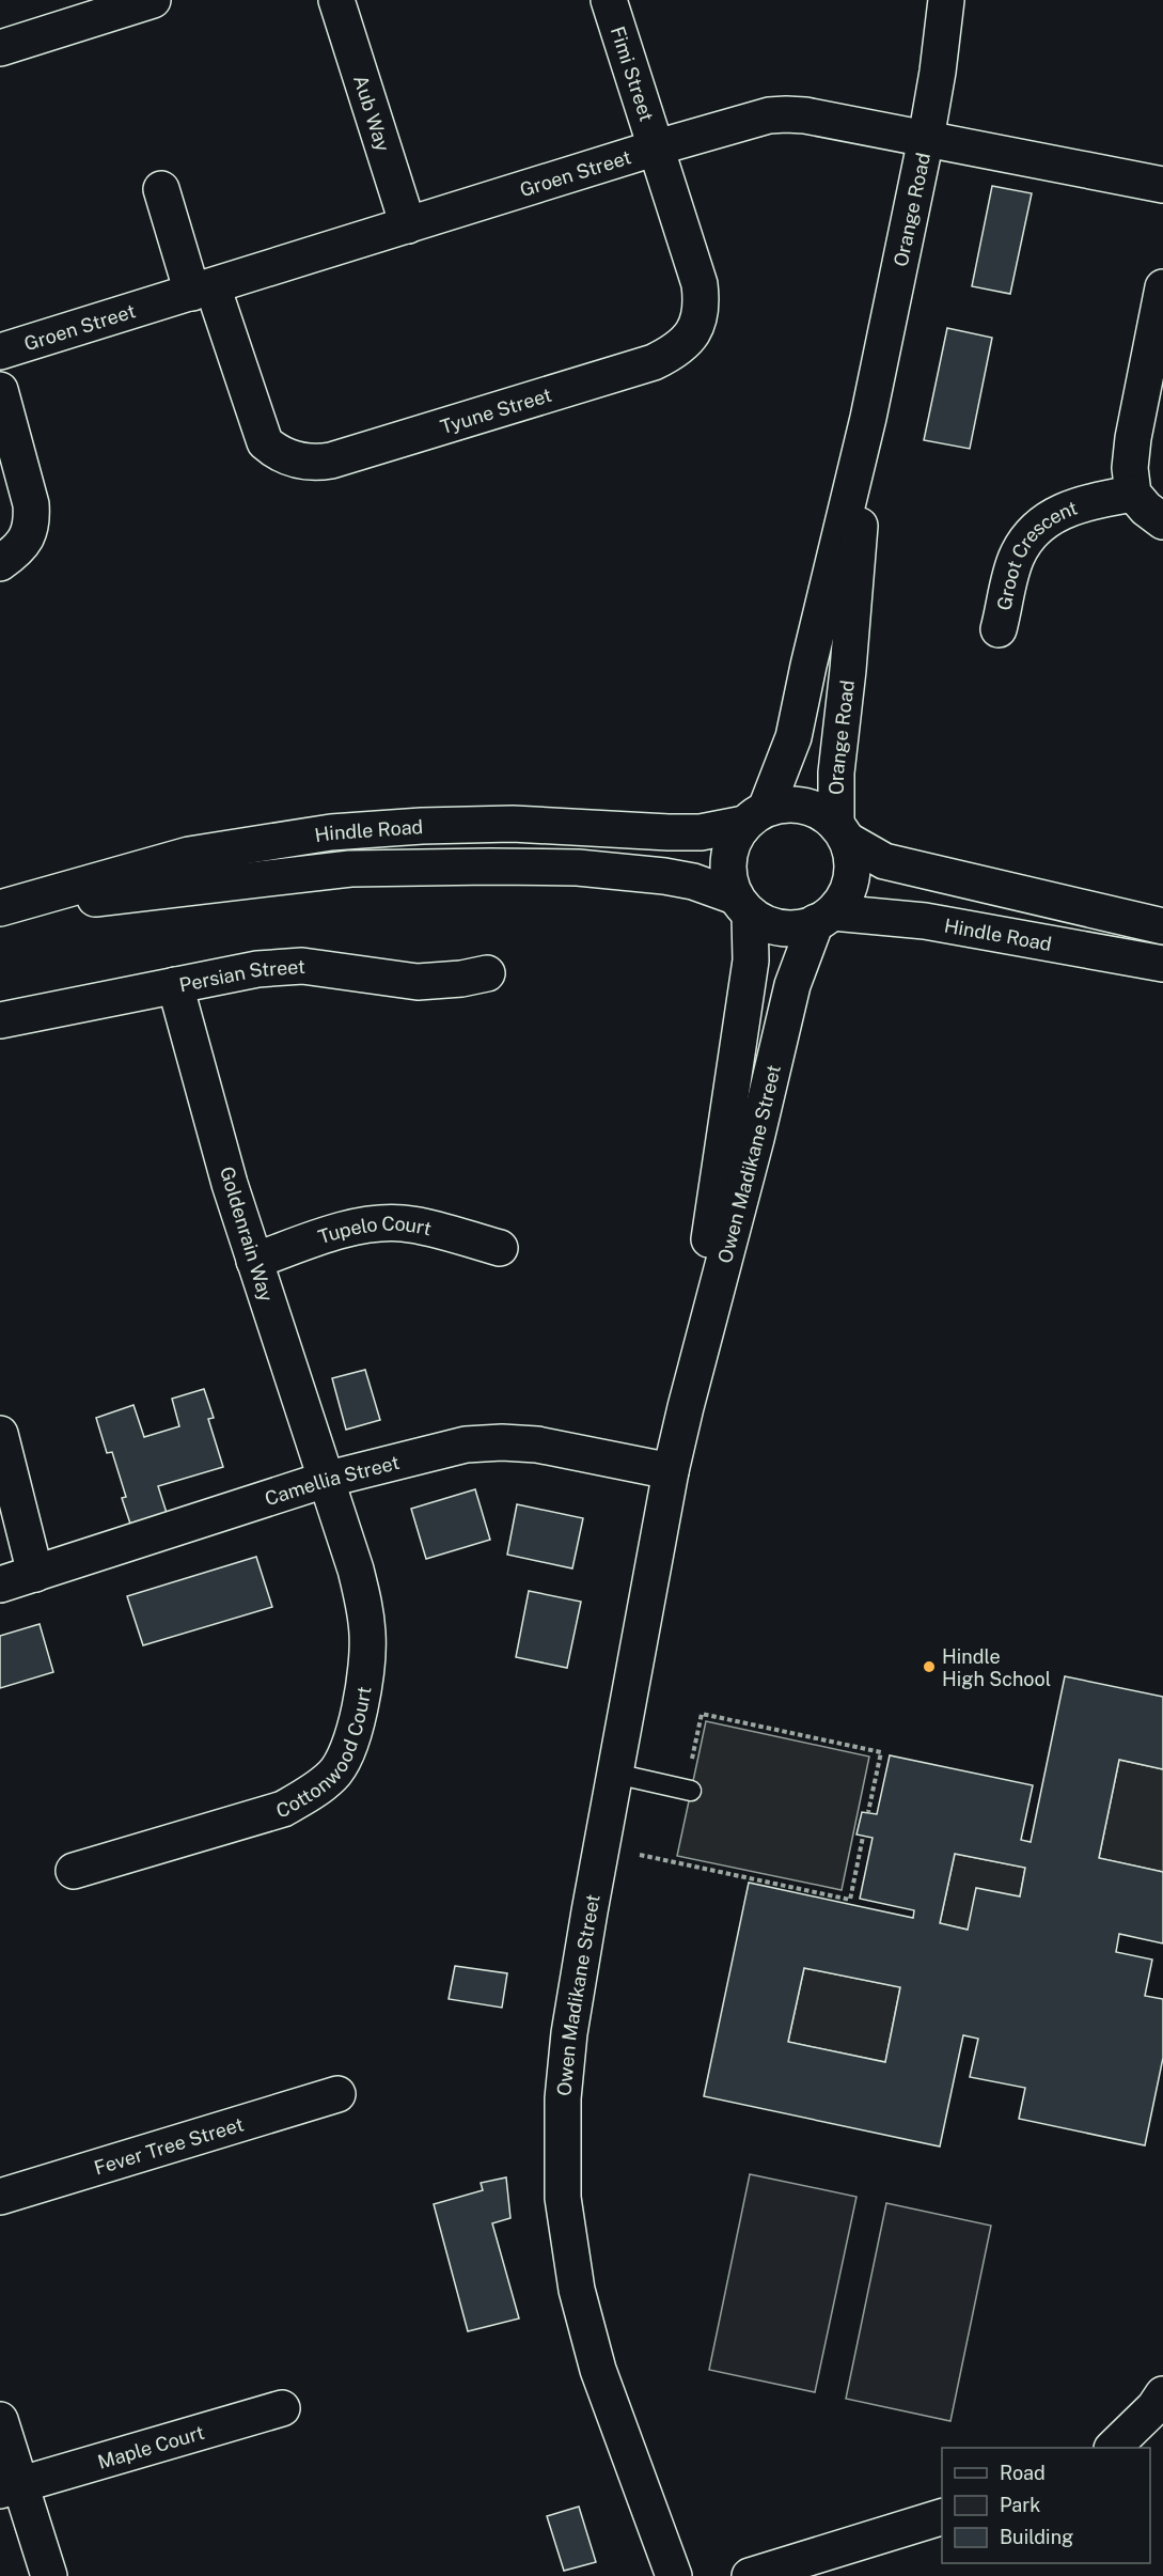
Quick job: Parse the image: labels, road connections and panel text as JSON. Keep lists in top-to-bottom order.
{
  "streets": {
    "street": [
      "Fimi Street",
      "Aub Way",
      "Groen Street",
      "Orange Road",
      "Tyune Street",
      "Groot Crescent",
      "Hindle Road",
      "Persian Street",
      "Owen Madikane Street",
      "Goldenrain Way",
      "Tupelo Court",
      "Camellia Street",
      "Cottonwood Court",
      "Fever Tree Street",
      "Maple Court"
    ]
  },
  "crossings": [
    ["Fimi Street", "Groen Street"],
    ["Fimi Street", "Tyune Street"],
    ["Aub Way", "Groen Street"],
    ["Groen Street", "Orange Road"],
    ["Groen Street", "Tyune Street"],
    ["Orange Road", "Hindle Road"],
    ["Orange Road", "Owen Madikane Street"],
    ["Hindle Road", "Owen Madikane Street"],
    ["Persian Street", "Goldenrain Way"],
    ["Owen Madikane Street", "Camellia Street"],
    ["Goldenrain Way", "Tupelo Court"],
    ["Goldenrain Way", "Camellia Street"],
    ["Goldenrain Way", "Cottonwood Court"],
    ["Camellia Street", "Cottonwood Court"]
  ],
  "places": ["Hindle High School"],
  "legend": ["Road", "Park", "Building"]
}
